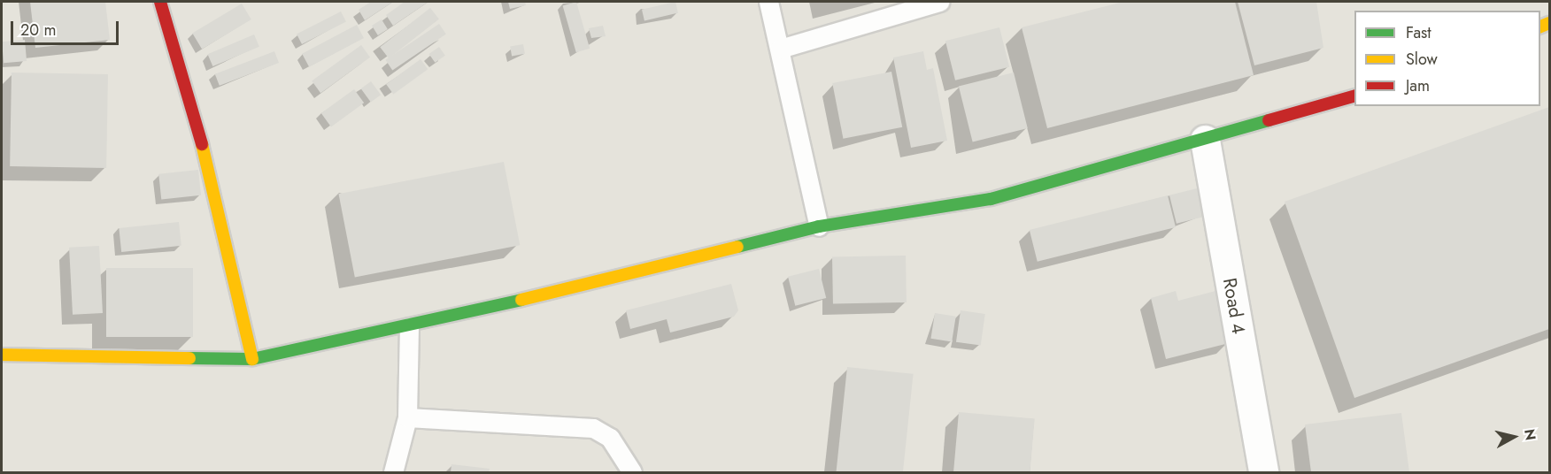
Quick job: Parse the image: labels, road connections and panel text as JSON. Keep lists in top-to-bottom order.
{
  "streets": {
    "street": ["Road 4"]
  },
  "legend": ["Fast", "Slow", "Jam"],
  "scale_bar": "20 m",
  "north": "right"
}
